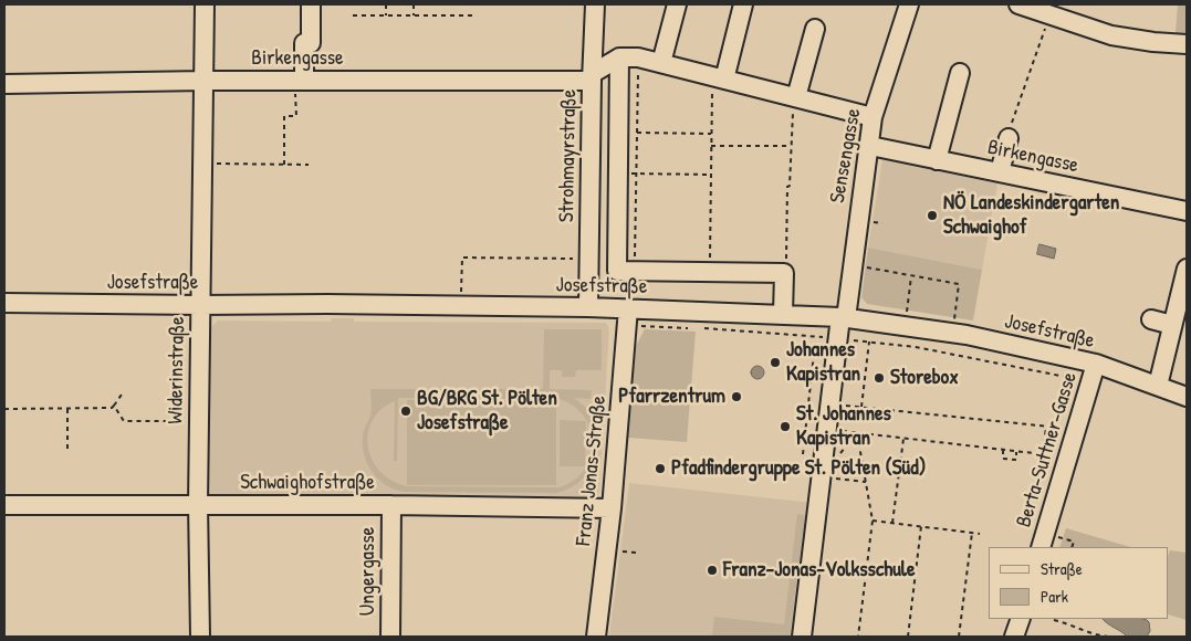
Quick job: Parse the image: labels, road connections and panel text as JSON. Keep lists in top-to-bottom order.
{
  "streets": {
    "street": [
      "Birkengasse",
      "Strohmayrstraße",
      "Sensengasse",
      "Josefstraße",
      "Widerinstraße",
      "Berta-Suttner-Gasse",
      "Franz Jonas-Straße",
      "Schwaighofstraße",
      "Ungergasse"
    ]
  },
  "crossings": [
    ["Birkengasse", "Strohmayrstraße"],
    ["Birkengasse", "Sensengasse"],
    ["Birkengasse", "Widerinstraße"],
    ["Strohmayrstraße", "Josefstraße"],
    ["Sensengasse", "Josefstraße"],
    ["Josefstraße", "Widerinstraße"],
    ["Josefstraße", "Berta-Suttner-Gasse"],
    ["Josefstraße", "Franz Jonas-Straße"],
    ["Widerinstraße", "Schwaighofstraße"],
    ["Franz Jonas-Straße", "Schwaighofstraße"],
    ["Schwaighofstraße", "Ungergasse"]
  ],
  "places": [
    "NÖ Landeskindergarten Schwaighof",
    "Johannes Kapistran",
    "Storebox",
    "Pfarrzentrum",
    "BG/BRG St. Pölten Josefstraße",
    "St. Johannes Kapistran",
    "Pfadfindergruppe St. Pölten (Süd)",
    "Franz-Jonas-Volksschule"
  ],
  "legend": ["Straße", "Park"]
}
